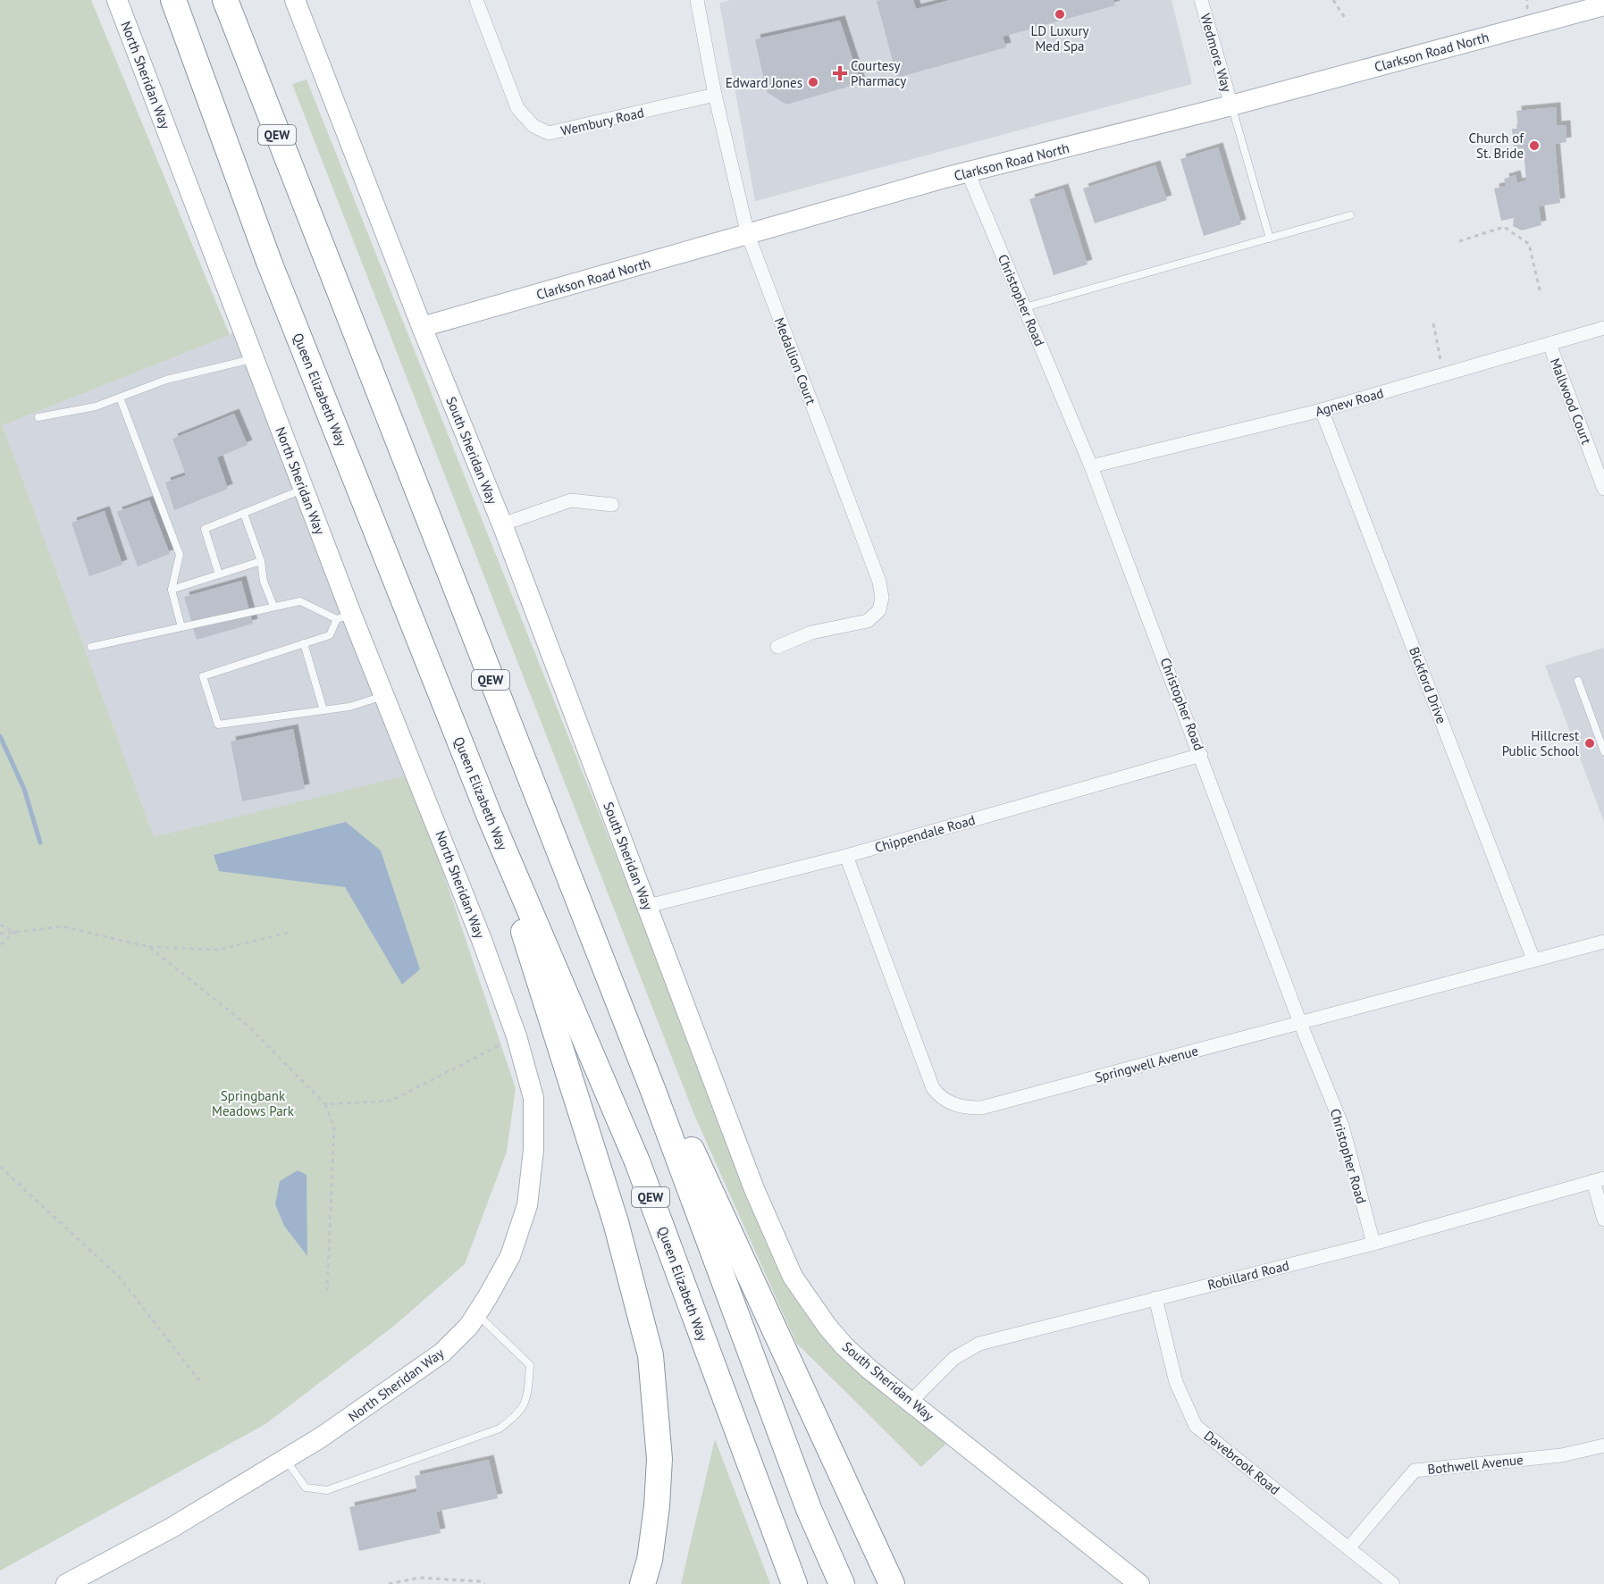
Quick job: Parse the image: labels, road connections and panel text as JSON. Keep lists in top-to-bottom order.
{
  "streets": {
    "highway": ["QEW", "Queen Elizabeth Way"],
    "street": [
      "Clarkson Road North",
      "Wedmore Way",
      "North Sheridan Way",
      "Wembury Road",
      "Christopher Road",
      "Medallion Court",
      "Mallwood Court",
      "Agnew Road",
      "South Sheridan Way",
      "Bickford Drive",
      "Chippendale Road",
      "Springwell Avenue",
      "Robillard Road",
      "Davebrook Road",
      "Bothwell Avenue"
    ]
  },
  "crossings": [
    ["Clarkson Road North", "Wedmore Way"],
    ["Clarkson Road North", "Christopher Road"],
    ["Clarkson Road North", "Medallion Court"],
    ["Clarkson Road North", "South Sheridan Way"],
    ["Wembury Road", "Medallion Court"],
    ["Christopher Road", "Agnew Road"],
    ["Christopher Road", "Chippendale Road"],
    ["Christopher Road", "Springwell Avenue"],
    ["Christopher Road", "Robillard Road"],
    ["Mallwood Court", "Agnew Road"],
    ["Agnew Road", "Bickford Drive"],
    ["South Sheridan Way", "Chippendale Road"],
    ["South Sheridan Way", "Robillard Road"],
    ["Bickford Drive", "Springwell Avenue"],
    ["Chippendale Road", "Springwell Avenue"],
    ["Robillard Road", "Davebrook Road"],
    ["Davebrook Road", "Bothwell Avenue"]
  ],
  "parks": ["Springbank Meadows Park"],
  "places": {
    "other": [
      "LD Luxury Med Spa",
      "Edward Jones",
      "Church of St. Bride",
      "Hillcrest Public School"
    ],
    "health": ["Courtesy Pharmacy"]
  }
}
